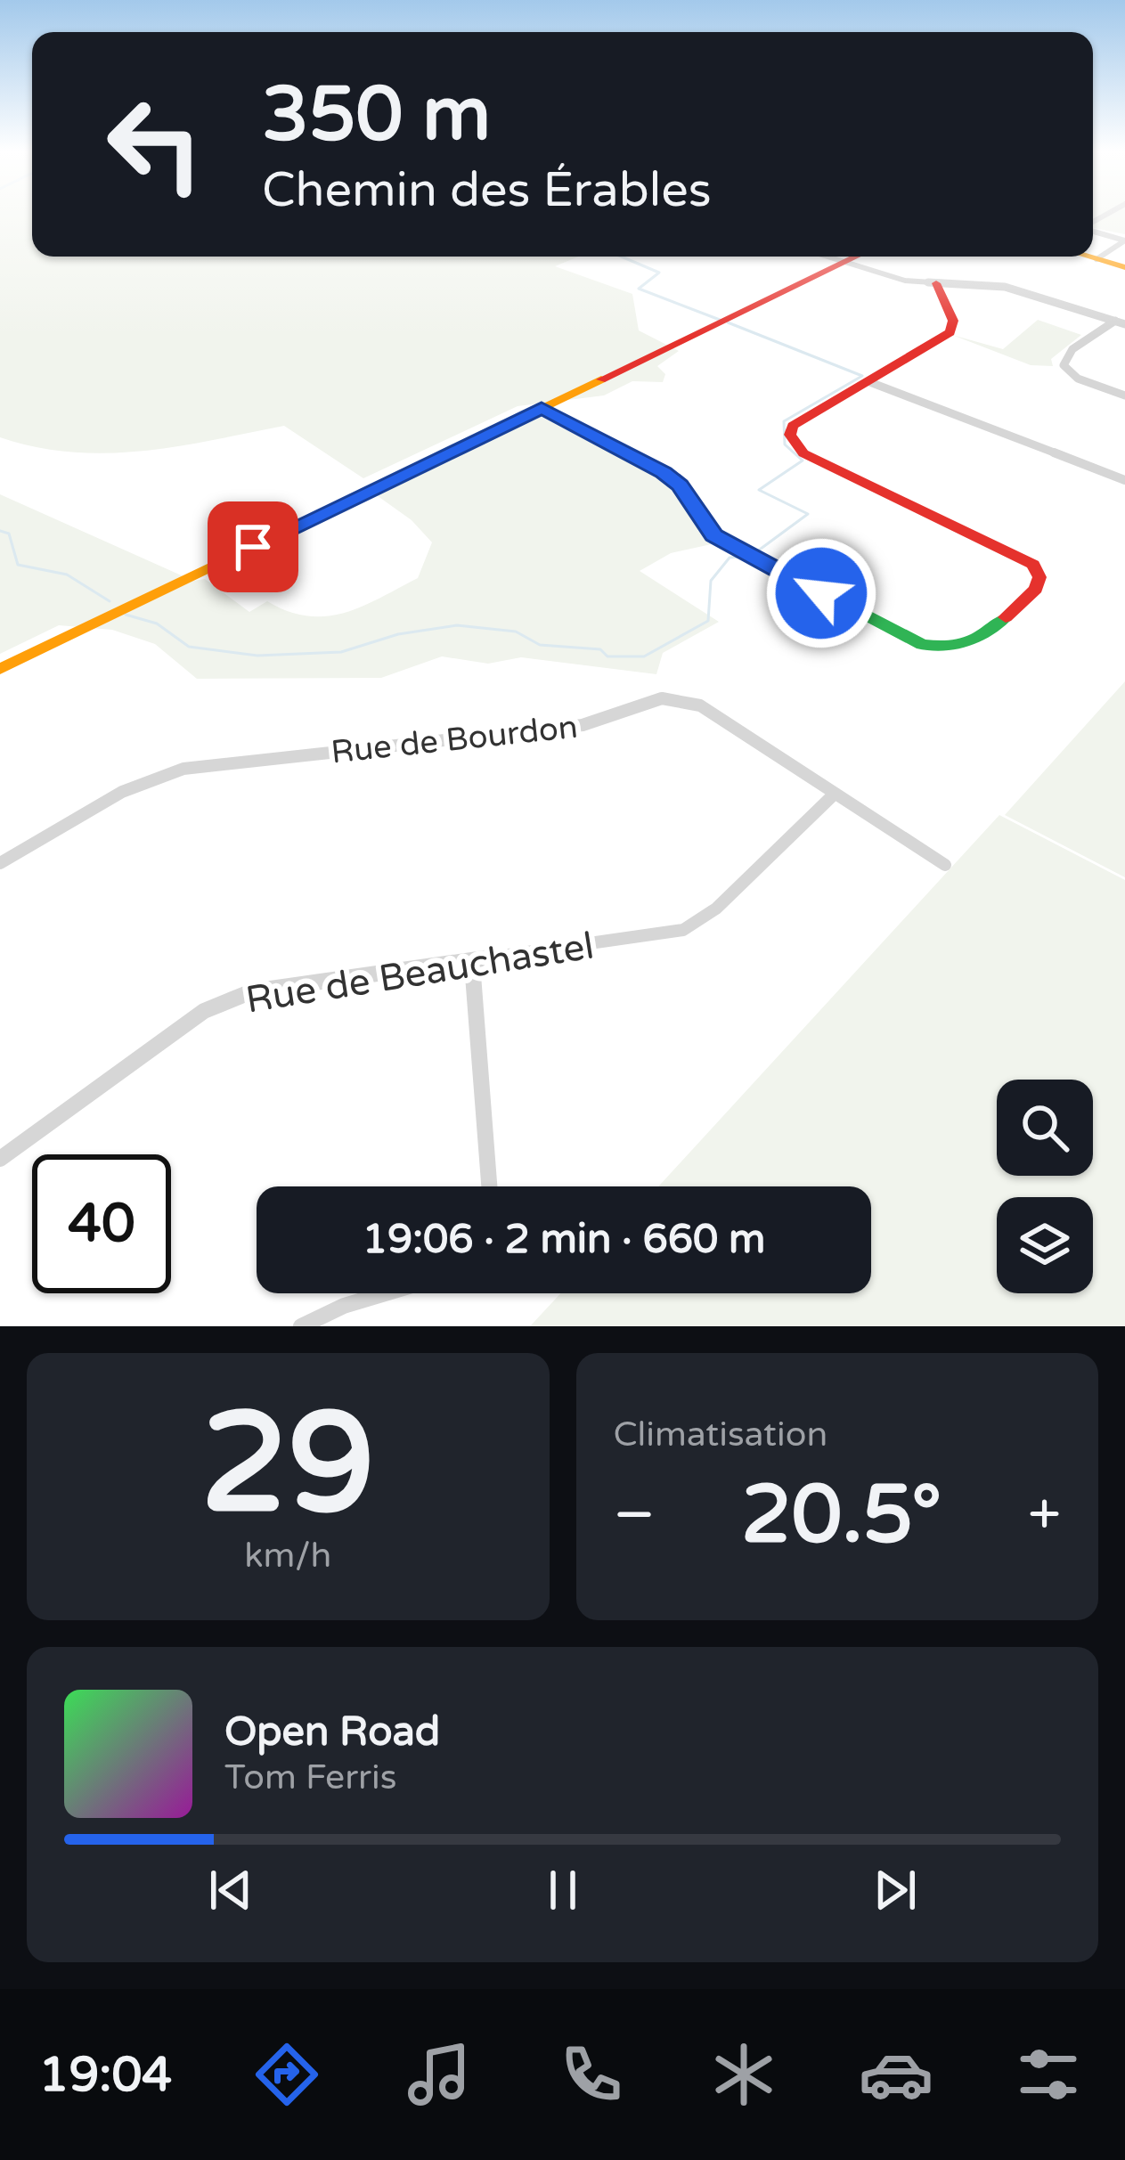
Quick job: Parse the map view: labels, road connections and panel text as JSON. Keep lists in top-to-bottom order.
{
  "streets": {
    "street": ["Rue de Bourdon", "Rue de Beauchastel"]
  },
  "crossings": [
    ["Rue de Bourdon", "Rue de Beauchastel"]
  ],
  "page": {
    "turn": ["350 m", "Chemin des Érables"],
    "limit": "40",
    "trip": "19:06 · 2 min · 660 m",
    "tile": [
      ["29", "km/h"],
      "Climatisation"
    ],
    "heat": ["−", "20.5°", "+"],
    "song": ["Open Road", "Tom Ferris"],
    "tabs": "19:04"
  }
}
